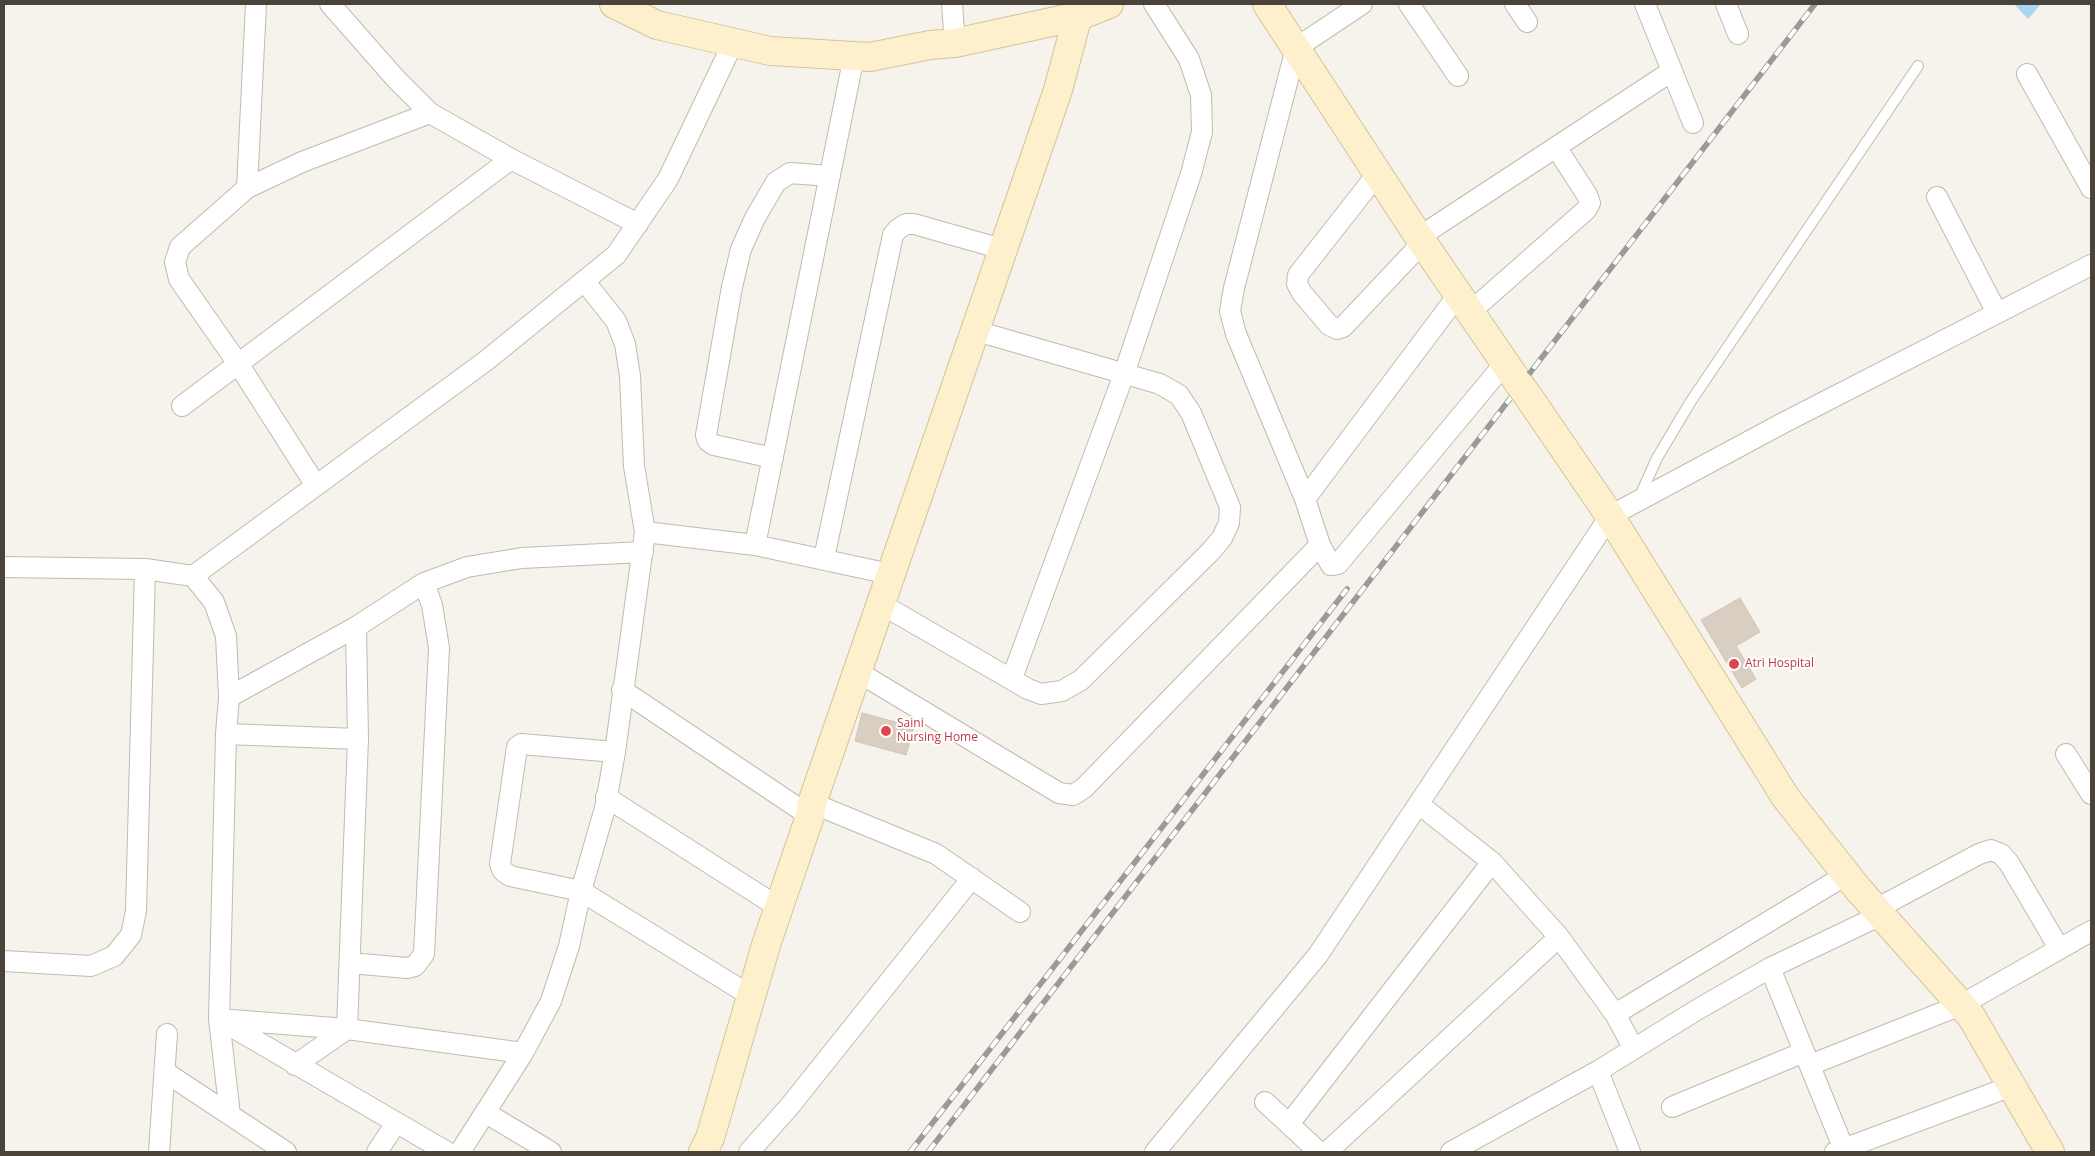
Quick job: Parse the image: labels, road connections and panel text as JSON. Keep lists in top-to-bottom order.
{
  "places": ["Atri Hospital", "Saini Nursing Home"]
}
